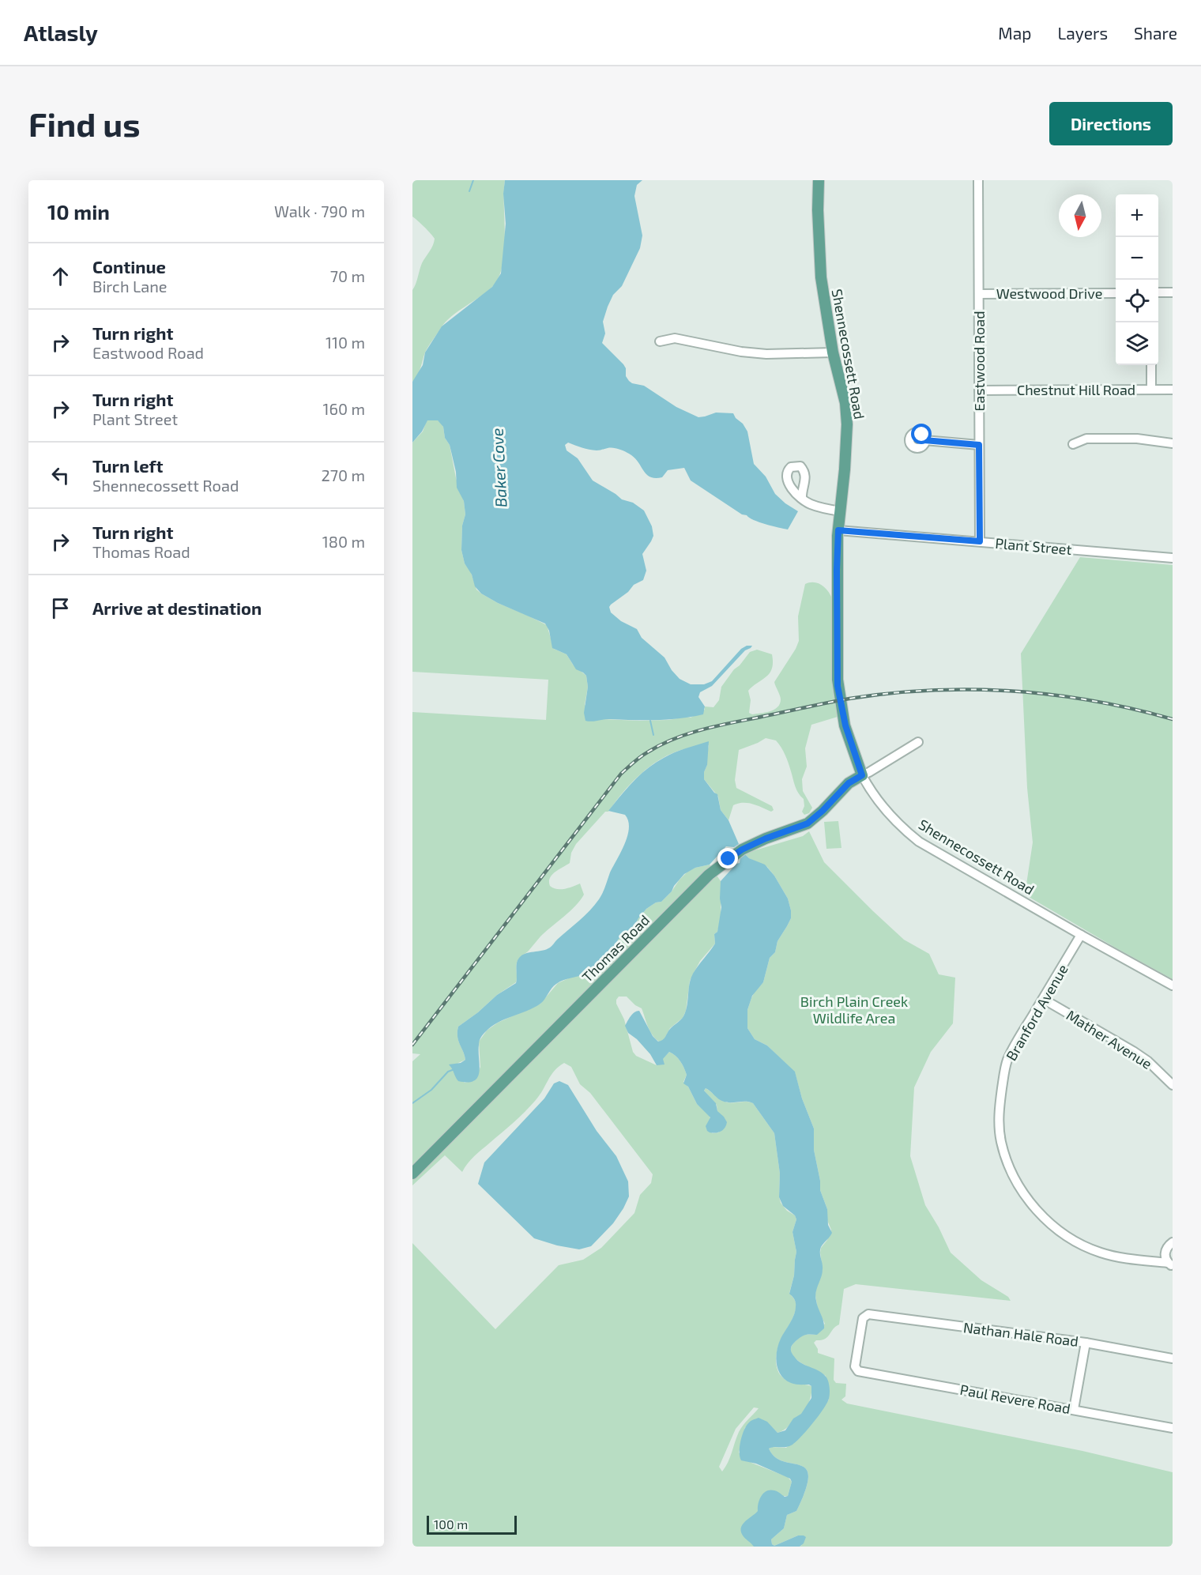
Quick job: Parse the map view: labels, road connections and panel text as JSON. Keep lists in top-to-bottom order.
{
  "streets": {
    "main road": ["Shennecossett Road", "Thomas Road"],
    "street": [
      "Westwood Drive",
      "Eastwood Road",
      "Chestnut Hill Road",
      "Plant Street",
      "Branford Avenue",
      "Mather Avenue",
      "Nathan Hale Road",
      "Paul Revere Road"
    ]
  },
  "crossings": [
    ["Westwood Drive", "Eastwood Road"],
    ["Shennecossett Road", "Plant Street"],
    ["Shennecossett Road", "Thomas Road"],
    ["Shennecossett Road", "Branford Avenue"],
    ["Eastwood Road", "Chestnut Hill Road"],
    ["Eastwood Road", "Plant Street"],
    ["Branford Avenue", "Mather Avenue"],
    ["Nathan Hale Road", "Paul Revere Road"]
  ],
  "water": ["Baker Cove"],
  "parks": ["Birch Plain Creek Wildlife Area"],
  "scale_bar": "100 m",
  "north": "bottom",
  "page": {
    "header": "Atlasly",
    "nav": ["Map", "Layers", "Share"],
    "buttons": "Directions",
    "title": "Find us",
    "heading": ["10 min", "Walk · 790 m"],
    "map_buttons": ["+", "−"],
    "list": [
      ["Continue", "Birch Lane", "70 m"],
      ["Turn right", "Eastwood Road", "110 m"],
      ["Turn right", "Plant Street", "160 m"],
      ["Turn left", "Shennecossett Road", "270 m"],
      ["Turn right", "Thomas Road", "180 m"],
      "Arrive at destination"
    ],
    "scale": "100 m"
  }
}
